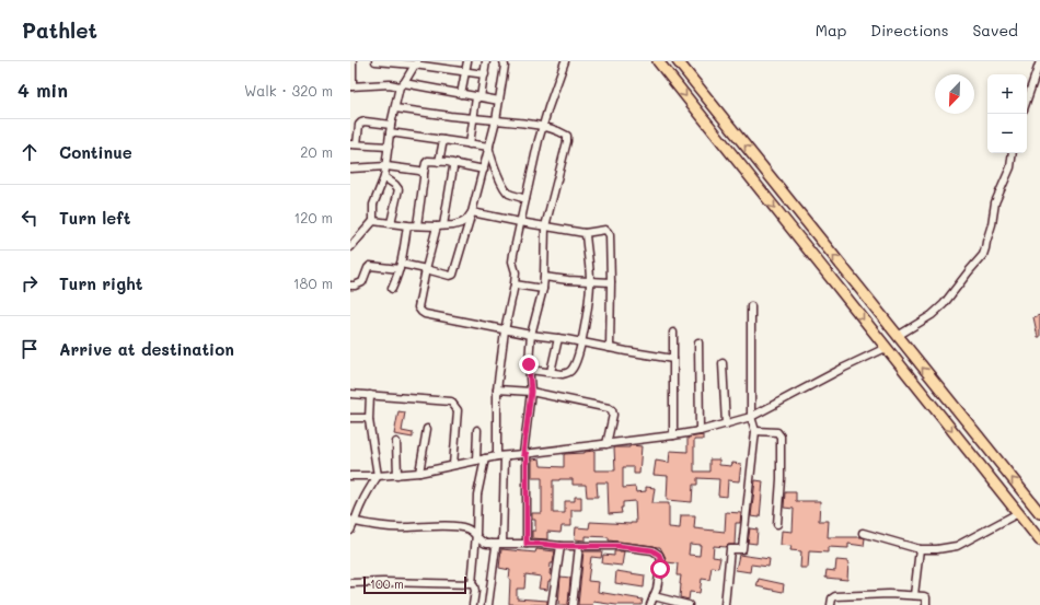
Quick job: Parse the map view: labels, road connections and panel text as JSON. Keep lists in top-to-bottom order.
{
  "scale_bar": "100 m",
  "north": "bottom left",
  "page": {
    "header": "Pathlet",
    "nav": ["Map", "Directions", "Saved"],
    "heading": ["4 min", "Walk · 320 m"],
    "map_buttons": ["+", "−"],
    "list": [
      ["Continue", "20 m"],
      ["Turn left", "120 m"],
      ["Turn right", "180 m"],
      "Arrive at destination"
    ],
    "scale": "100 m"
  }
}
